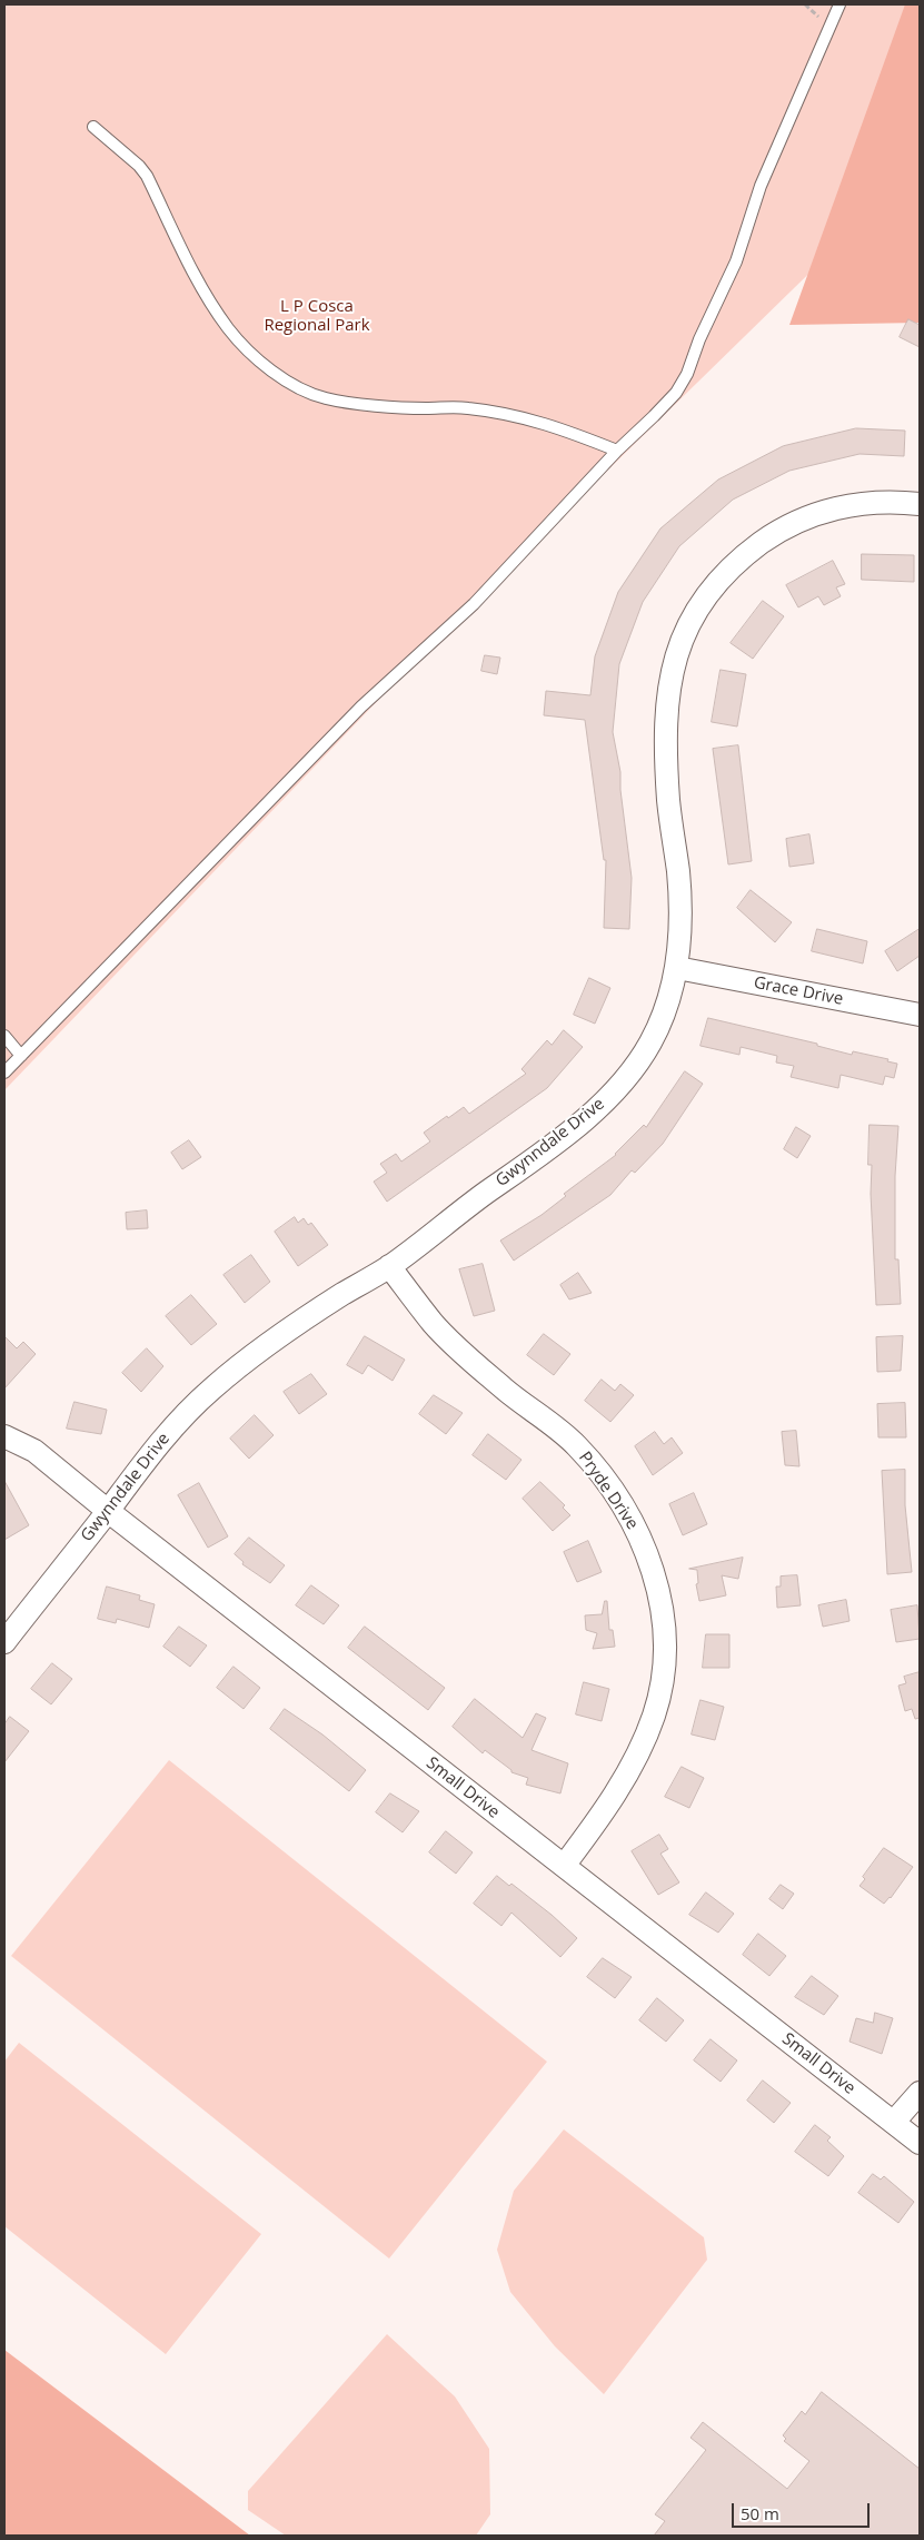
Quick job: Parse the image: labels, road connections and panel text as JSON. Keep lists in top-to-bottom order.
{
  "streets": {
    "street": [
      "Grace Drive",
      "Gwynndale Drive",
      "Pryde Drive",
      "Small Drive"
    ]
  },
  "crossings": [
    ["Grace Drive", "Gwynndale Drive"],
    ["Gwynndale Drive", "Pryde Drive"],
    ["Gwynndale Drive", "Small Drive"],
    ["Pryde Drive", "Small Drive"]
  ],
  "parks": ["L P Cosca Regional Park"],
  "scale_bar": "50 m"
}
